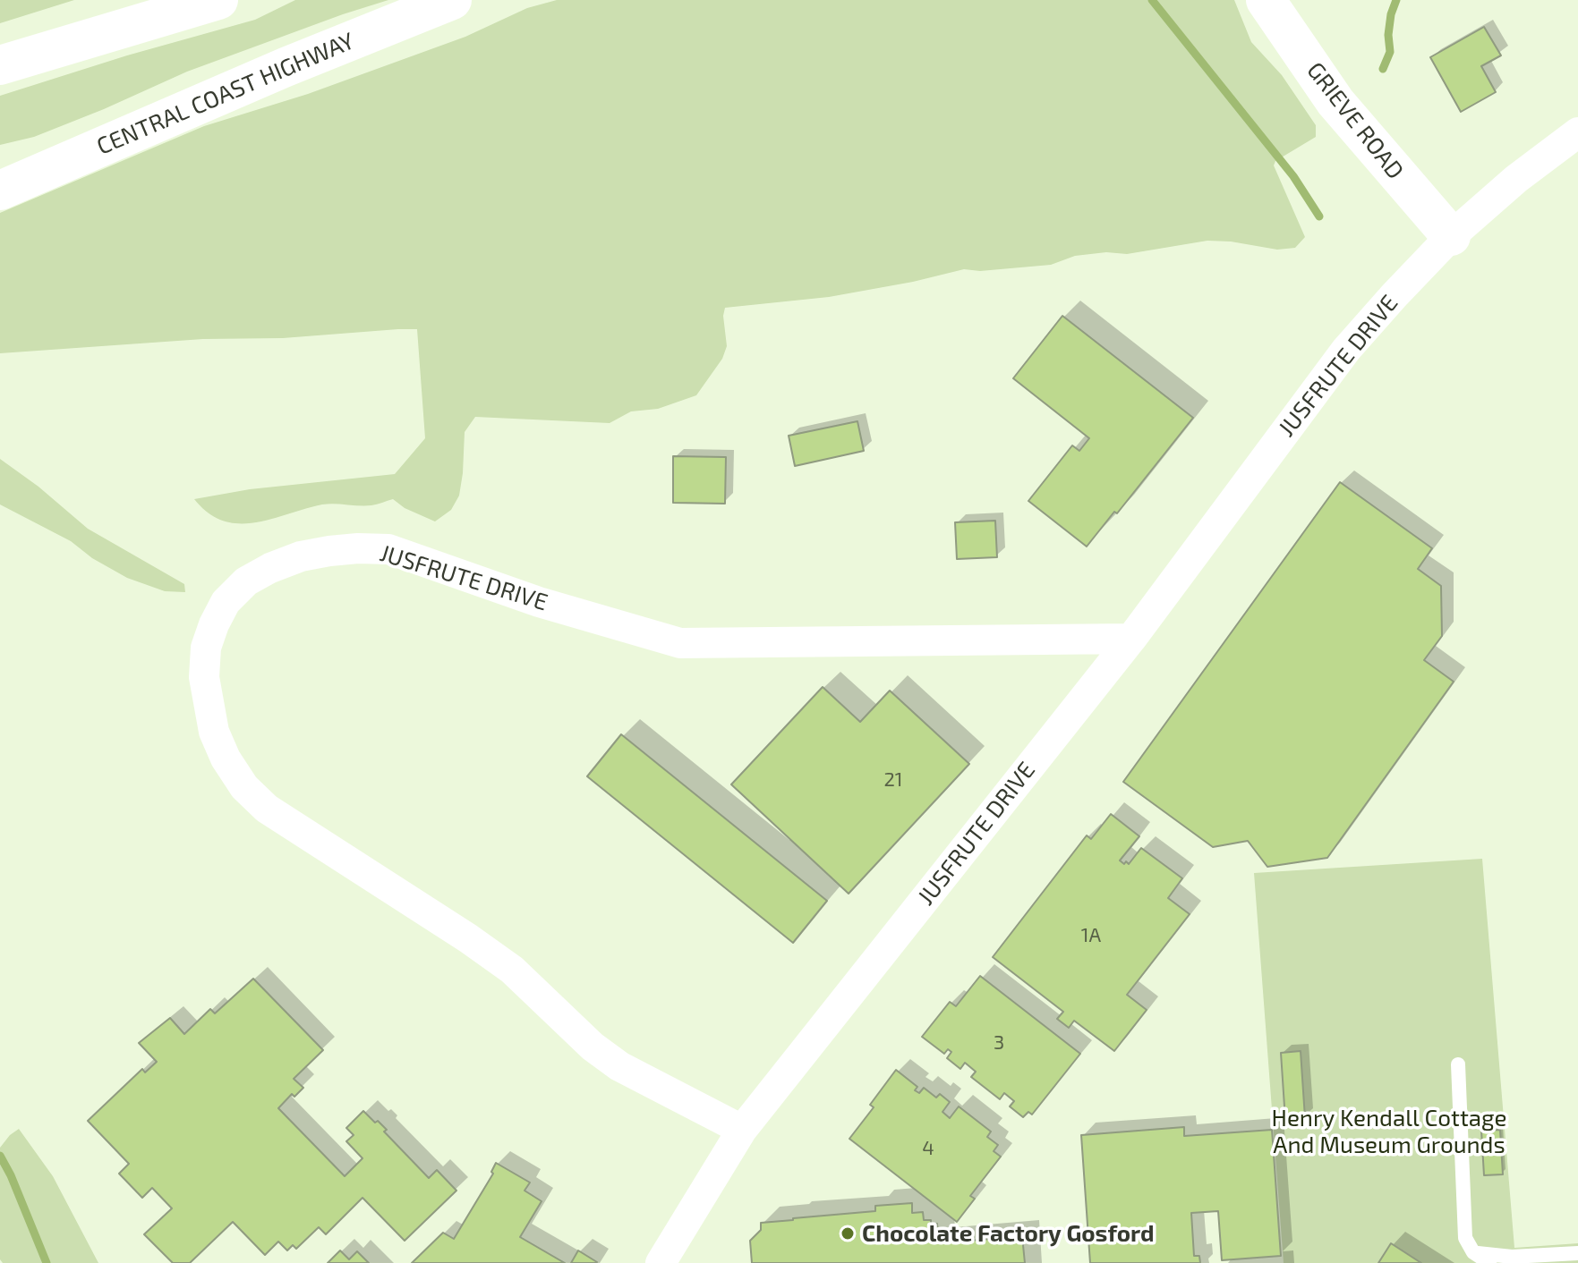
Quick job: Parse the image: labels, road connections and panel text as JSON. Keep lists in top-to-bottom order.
{
  "streets": {
    "main road": ["CENTRAL COAST HIGHWAY", "GRIEVE ROAD"],
    "street": ["JUSFRUTE DRIVE"]
  },
  "crossings": [
    ["GRIEVE ROAD", "JUSFRUTE DRIVE"]
  ],
  "parks": ["Henry Kendall Cottage And Museum Grounds"],
  "places": ["Chocolate Factory Gosford"],
  "house_numbers": [
    "21",
    "1A",
    "3",
    "4"
  ]
}
